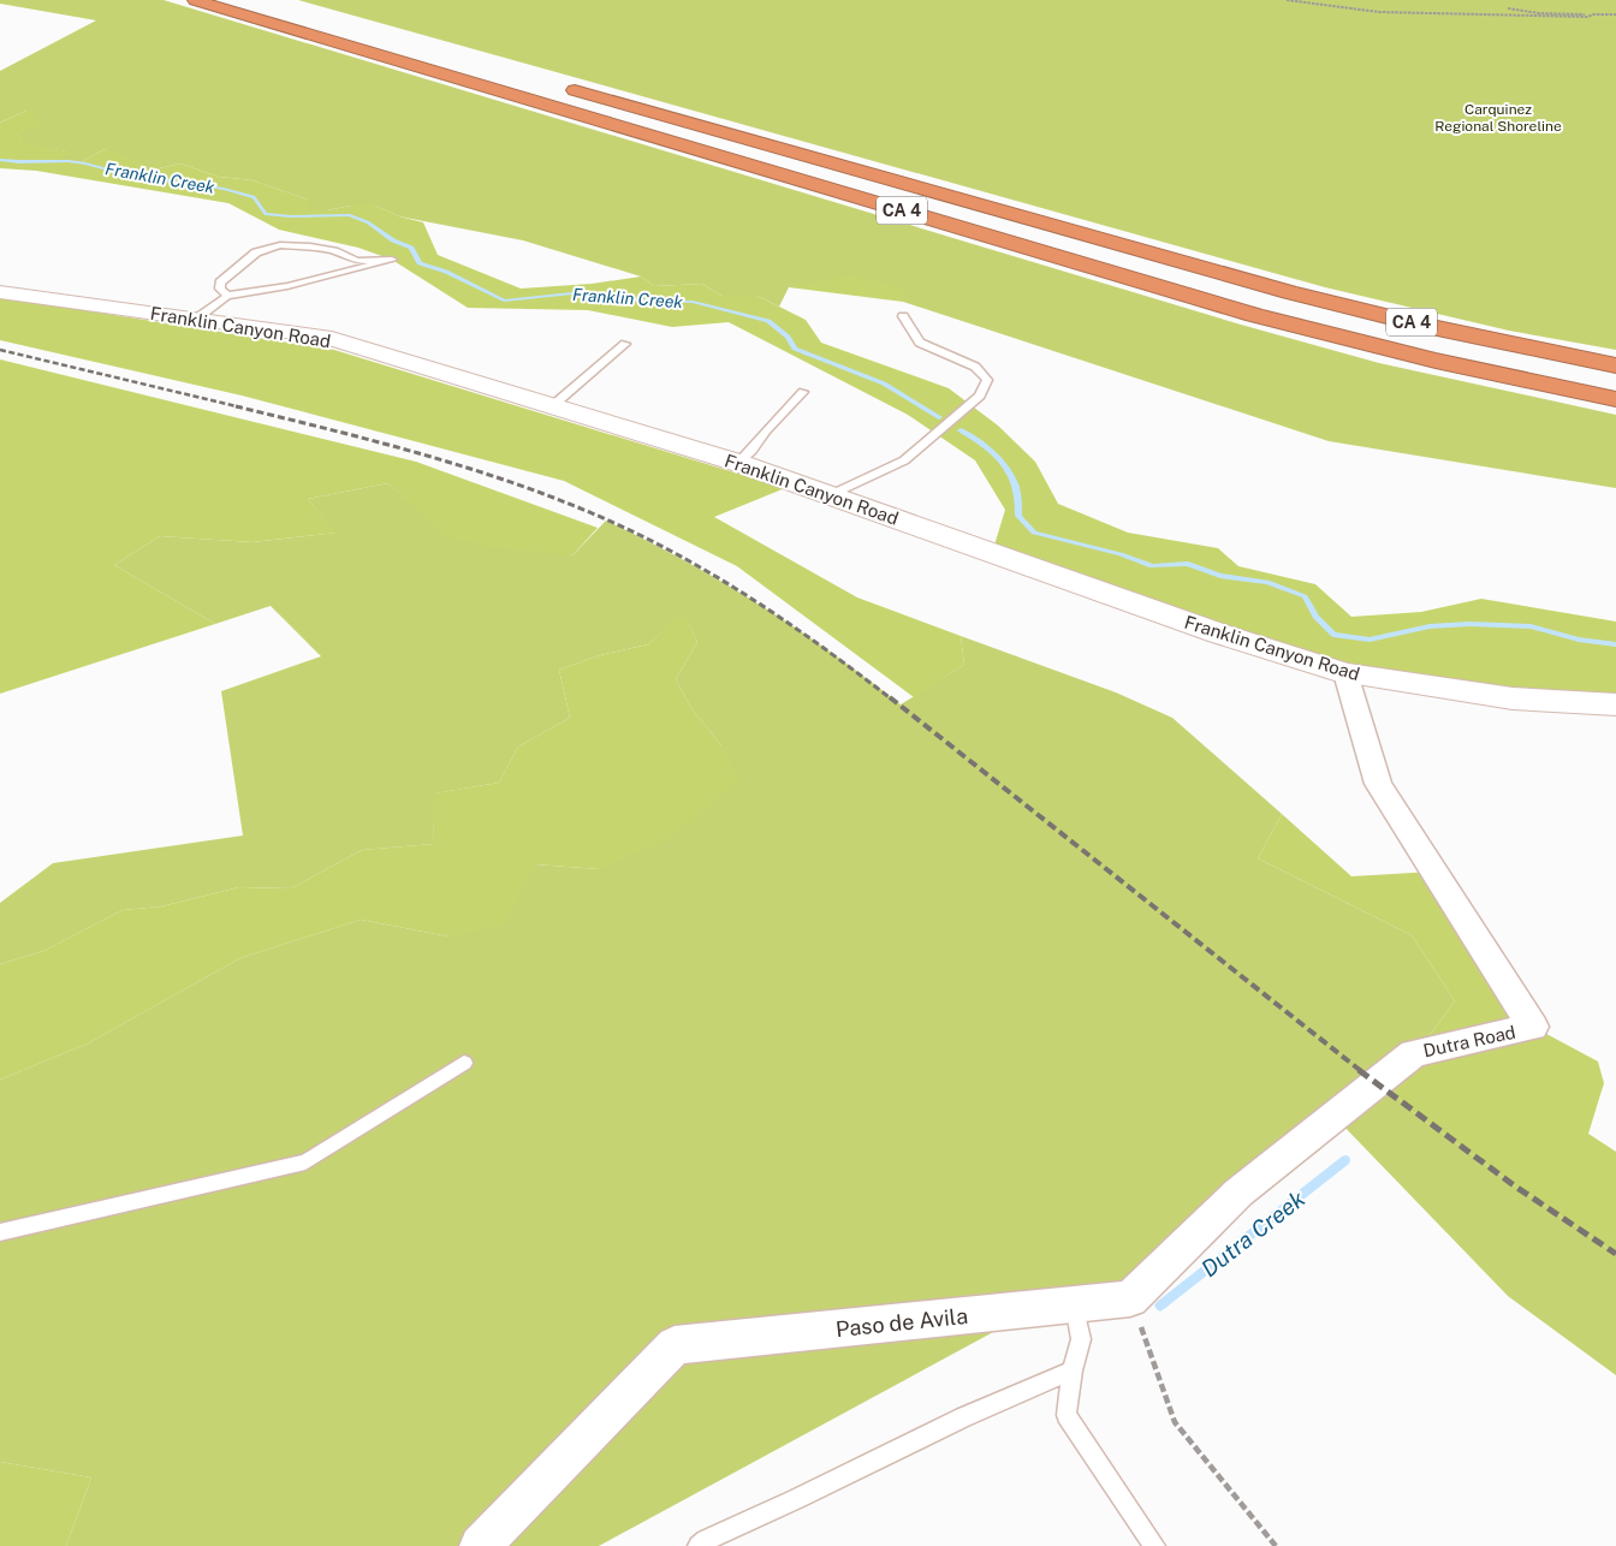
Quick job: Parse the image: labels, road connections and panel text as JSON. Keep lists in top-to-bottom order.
{
  "streets": {
    "highway": ["CA 4"],
    "street": ["Franklin Canyon Road", "Dutra Road", "Paso de Avila"]
  },
  "crossings": [
    ["Franklin Canyon Road", "Dutra Road"],
    ["Dutra Road", "Paso de Avila"]
  ],
  "water": ["Franklin Creek", "Dutra Creek"],
  "parks": ["Carquinez Regional Shoreline"]
}
